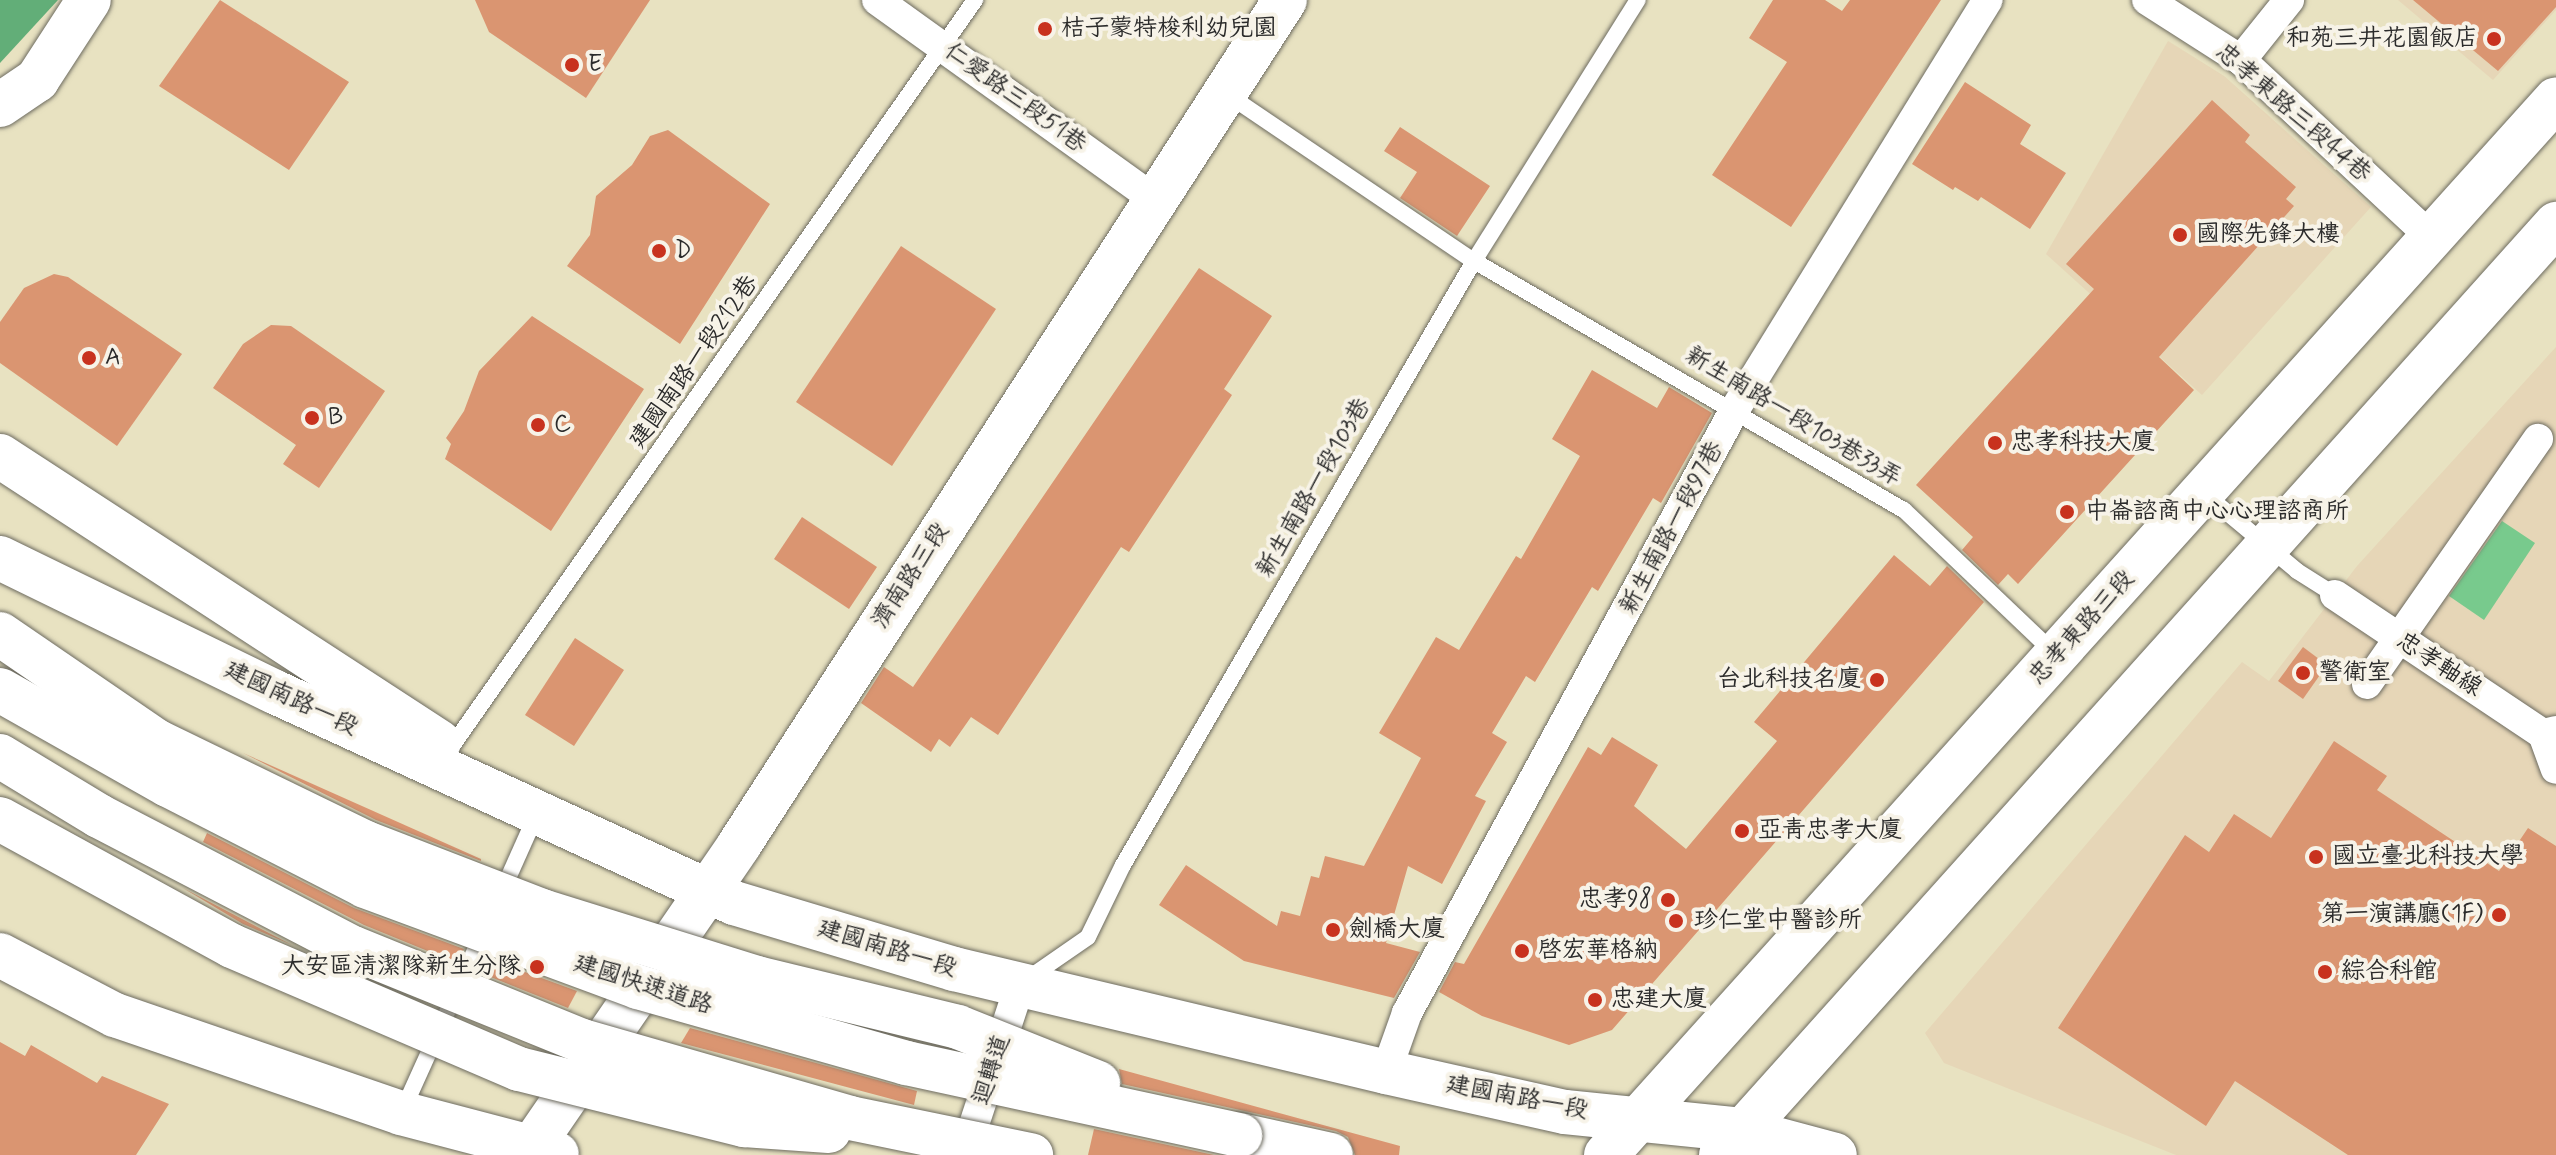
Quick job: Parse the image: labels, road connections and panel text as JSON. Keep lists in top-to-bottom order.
{
  "streets": {
    "main road": [
      "濟南路三段",
      "忠孝東路三段",
      "建國南路一段",
      "建國快速道路"
    ],
    "street": [
      "仁愛路三段51巷",
      "忠孝東路三段44巷",
      "新生南路一段97巷",
      "忠孝軸線",
      "迴轉道"
    ],
    "lane": ["建國南路一段212巷", "新生南路一段103巷33弄", "新生南路一段103巷"]
  },
  "crossings": [
    ["仁愛路三段51巷", "建國南路一段212巷"],
    ["仁愛路三段51巷", "濟南路三段"],
    ["忠孝東路三段44巷", "忠孝東路三段"],
    ["新生南路一段103巷33弄", "新生南路一段103巷"],
    ["新生南路一段103巷33弄", "新生南路一段97巷"],
    ["新生南路一段103巷33弄", "濟南路三段"],
    ["新生南路一段103巷33弄", "忠孝東路三段"],
    ["新生南路一段103巷", "建國南路一段"],
    ["新生南路一段103巷", "迴轉道"],
    ["新生南路一段97巷", "建國南路一段"],
    ["濟南路三段", "建國南路一段"],
    ["忠孝東路三段", "建國南路一段"],
    ["建國南路一段", "迴轉道"]
  ],
  "places": [
    "桔子蒙特梭利幼兒園",
    "和苑三井花園飯店",
    "E",
    "國際先鋒大樓",
    "D",
    "A",
    "B",
    "C",
    "忠孝科技大廈",
    "中崙諮商中心心理諮商所",
    "警衛室",
    "台北科技名廈",
    "亞青忠孝大廈",
    "國立臺北科技大學",
    "忠孝98",
    "第一演講廳(1F)",
    "珍仁堂中醫診所",
    "劍橋大廈",
    "啓宏華格納",
    "大安區清潔隊新生分隊",
    "綜合科館",
    "忠建大廈"
  ]
}
